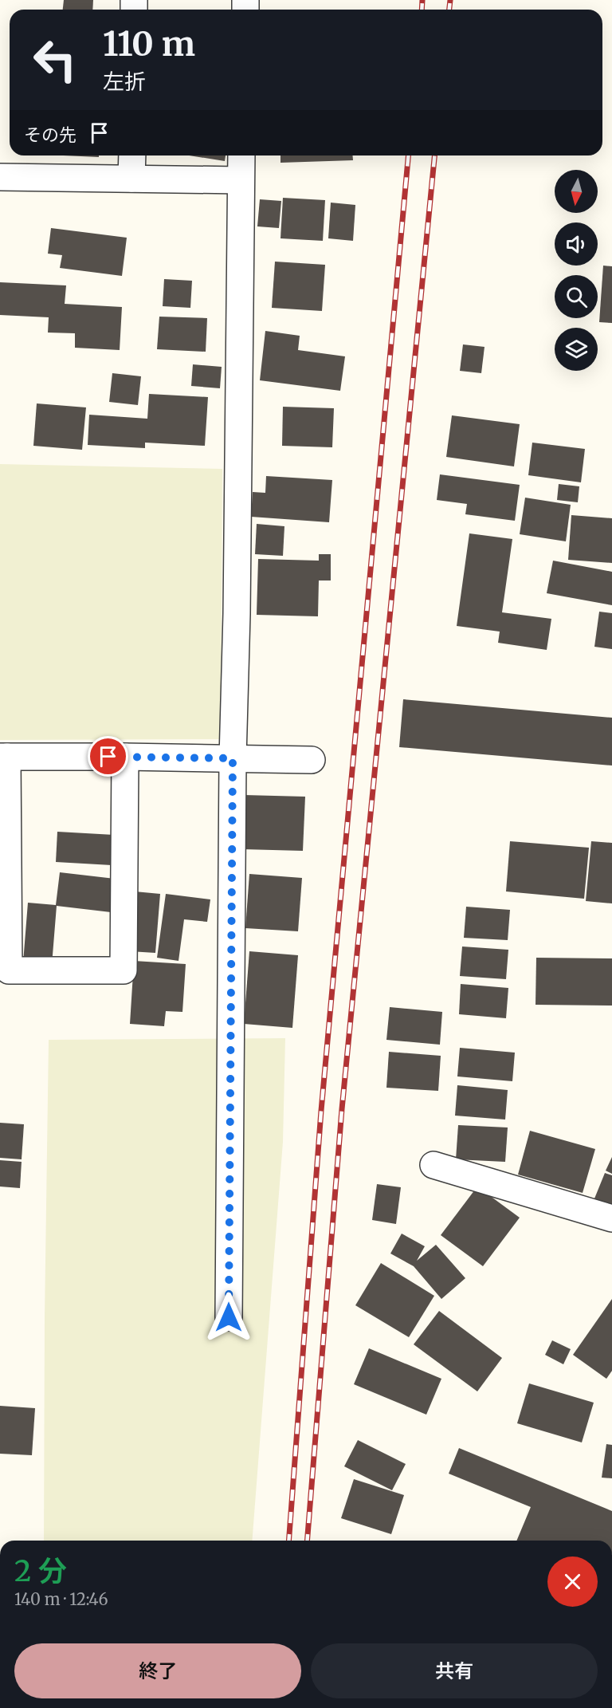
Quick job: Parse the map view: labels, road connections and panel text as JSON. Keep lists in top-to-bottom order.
{
  "north": "bottom",
  "page": {
    "turn": ["110 m", "左折"],
    "then": "その先",
    "heading": ["2 分", "140 m · 12:46"],
    "buttons": ["終了", "共有"]
  }
}
